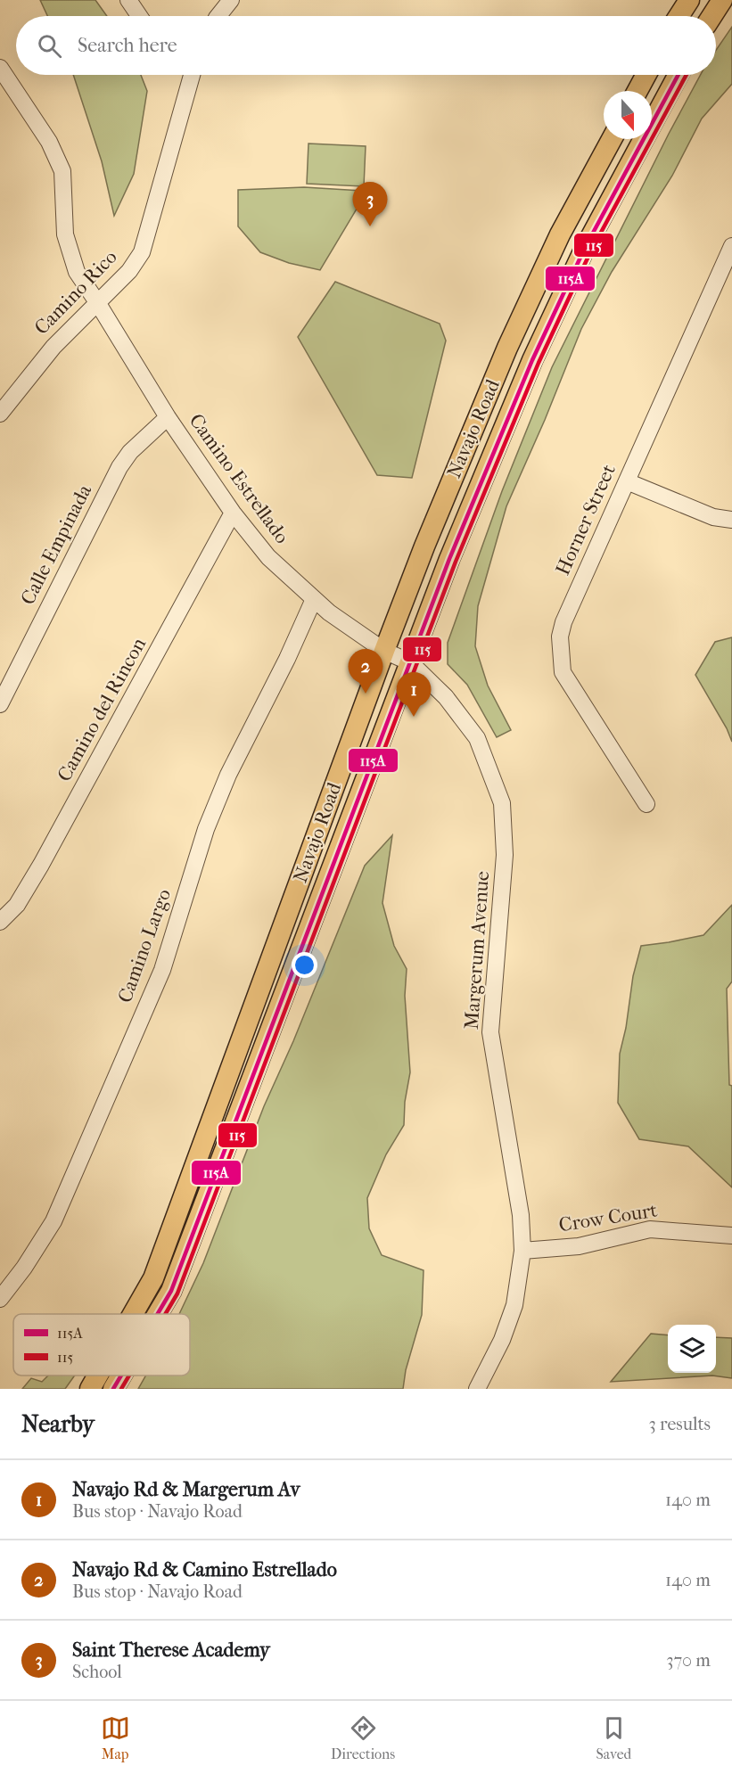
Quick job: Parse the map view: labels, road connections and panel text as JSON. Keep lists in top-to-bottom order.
{
  "streets": {
    "main road": ["Navajo Road"],
    "street": [
      "Camino Rico",
      "Camino Estrellado",
      "Horner Street",
      "Calle Empinada",
      "Camino del Rincon",
      "Camino Largo",
      "Margerum Avenue",
      "Crow Court"
    ]
  },
  "crossings": [
    ["Camino Rico", "Camino Estrellado"],
    ["Navajo Road", "Camino Estrellado"],
    ["Navajo Road", "Margerum Avenue"],
    ["Camino Estrellado", "Calle Empinada"],
    ["Camino Estrellado", "Camino del Rincon"],
    ["Camino Estrellado", "Camino Largo"],
    ["Camino Estrellado", "Margerum Avenue"],
    ["Margerum Avenue", "Crow Court"]
  ],
  "lines": ["transit line 115A", "transit line 115"],
  "legend": ["115A", "115"],
  "north": "bottom",
  "page": {
    "search": "Search here",
    "pins": ["3", "2", "1"],
    "heading": ["Nearby", "3 results"],
    "list": [
      {
        "mark": "1",
        "name": "Navajo Rd & Margerum Av",
        "note": "Bus stop · Navajo Road",
        "value": "140 m"
      },
      {
        "mark": "2",
        "name": "Navajo Rd & Camino Estrellado",
        "note": "Bus stop · Navajo Road",
        "value": "140 m"
      },
      {
        "mark": "3",
        "name": "Saint Therese Academy",
        "note": "School",
        "value": "370 m"
      }
    ],
    "nav": ["Map", "Directions", "Saved"]
  }
}
